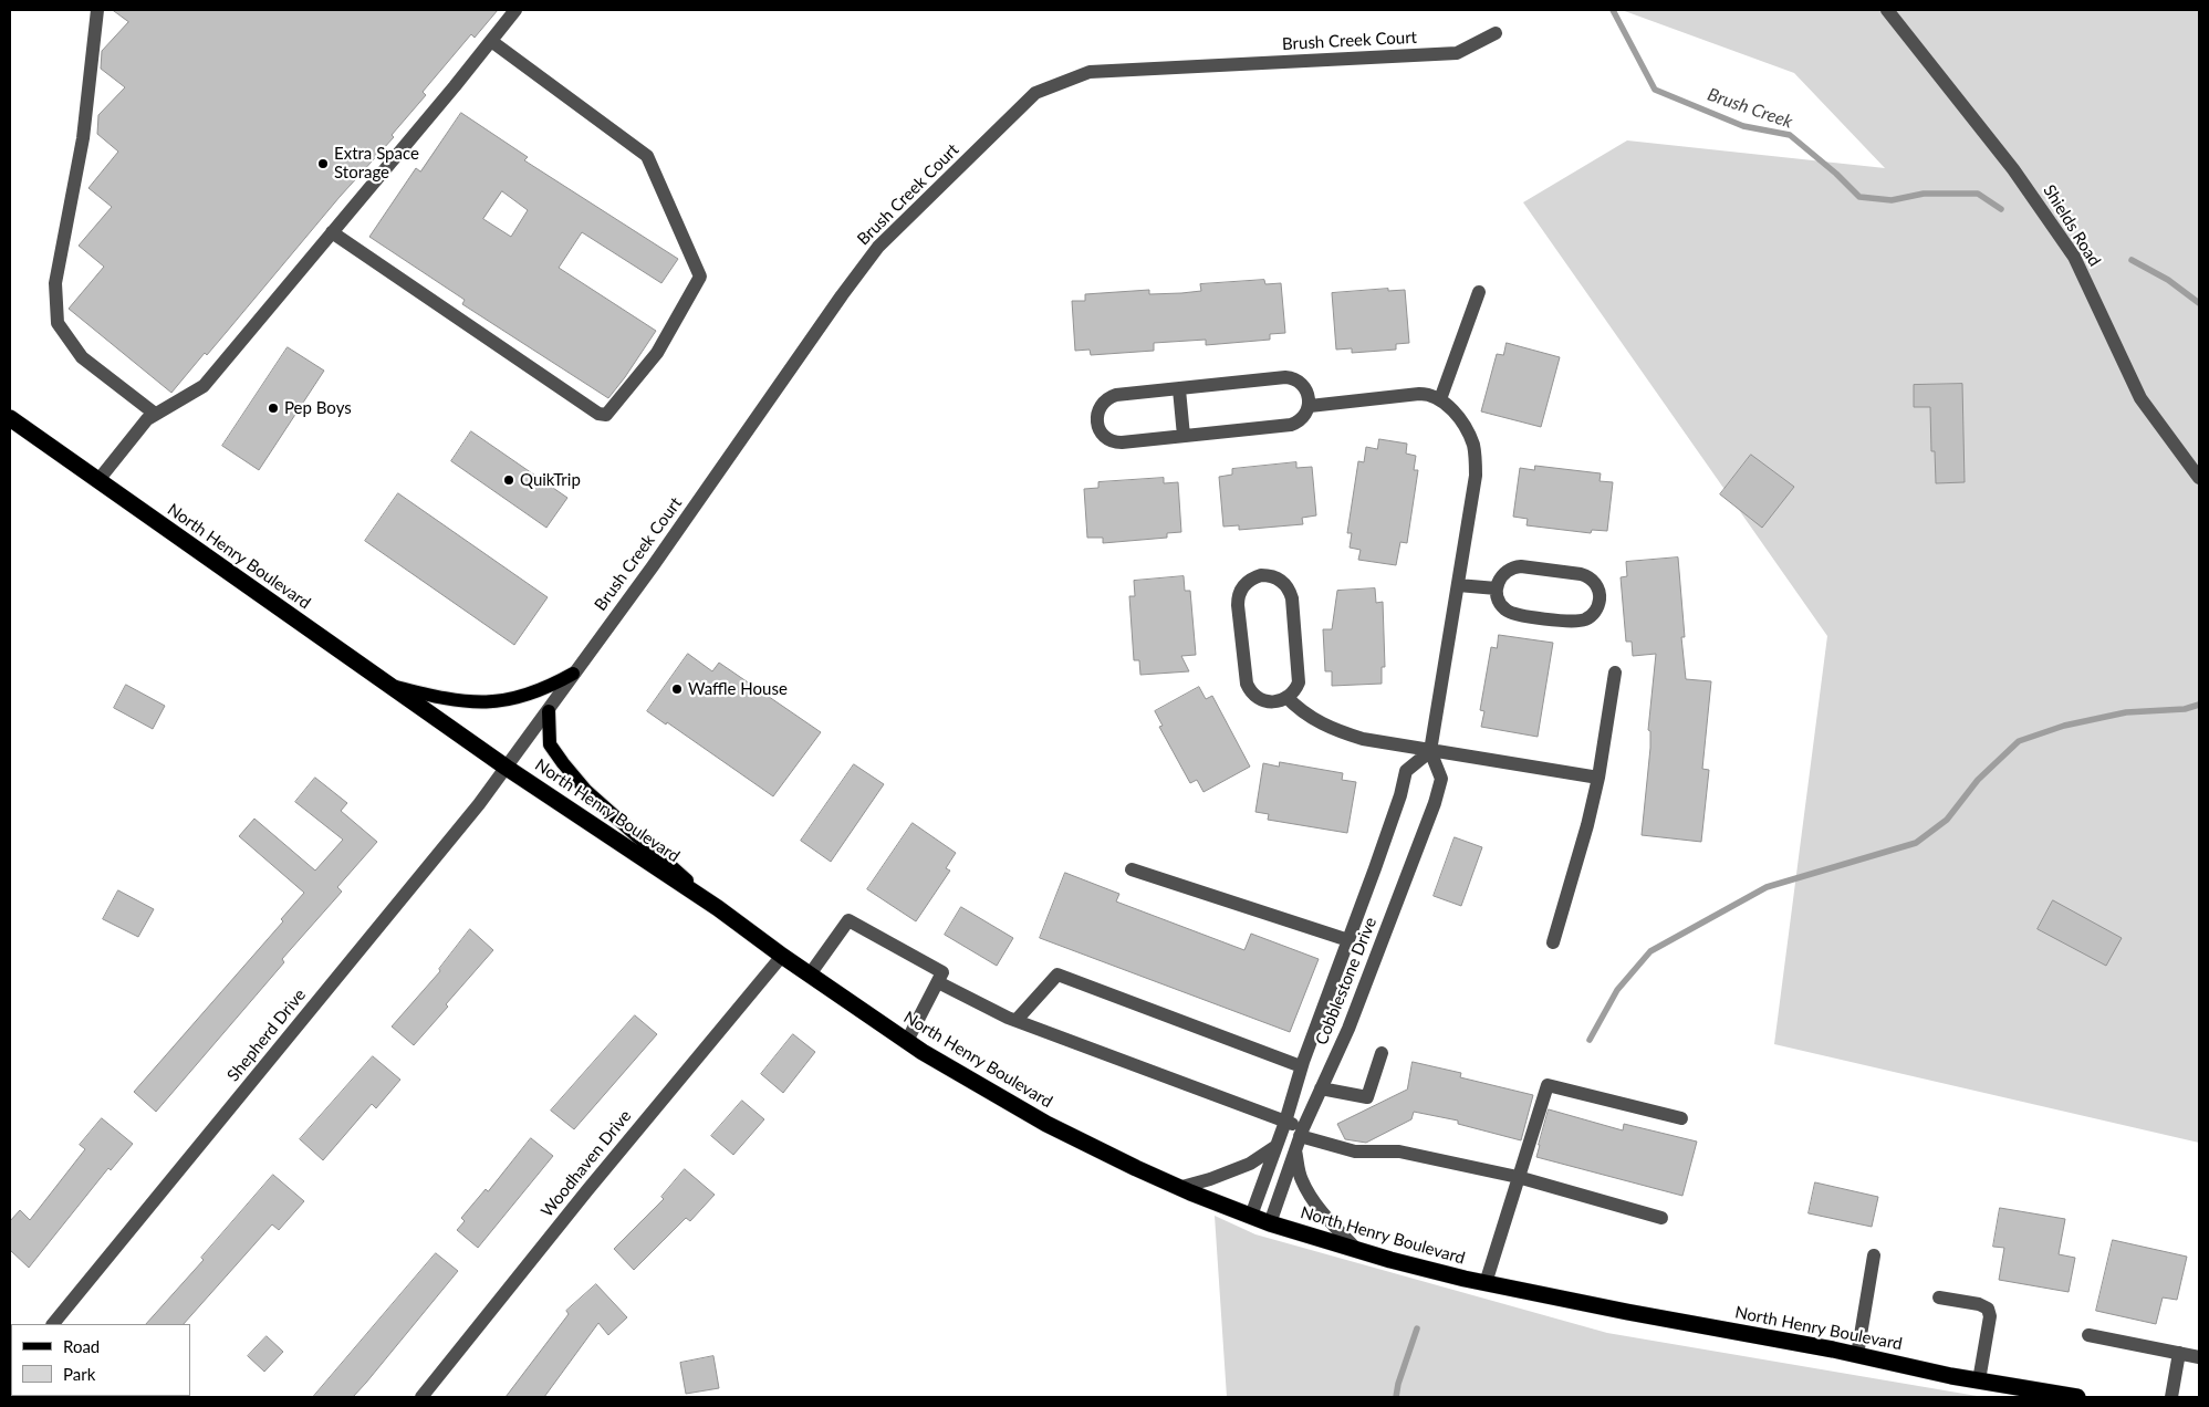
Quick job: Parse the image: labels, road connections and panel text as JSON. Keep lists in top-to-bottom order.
{
  "streets": {
    "highway": ["North Henry Boulevard"],
    "street": [
      "Brush Creek Court",
      "Shields Road",
      "Cobblestone Drive",
      "Shepherd Drive",
      "Woodhaven Drive"
    ]
  },
  "crossings": [
    ["Brush Creek Court", "North Henry Boulevard"],
    ["Brush Creek Court", "Shepherd Drive"],
    ["North Henry Boulevard", "Cobblestone Drive"],
    ["North Henry Boulevard", "Shepherd Drive"],
    ["North Henry Boulevard", "Woodhaven Drive"]
  ],
  "water": ["Brush Creek"],
  "places": [
    "Extra Space Storage",
    "Pep Boys",
    "QuikTrip",
    "Waffle House"
  ],
  "legend": ["Road", "Park"]
}
